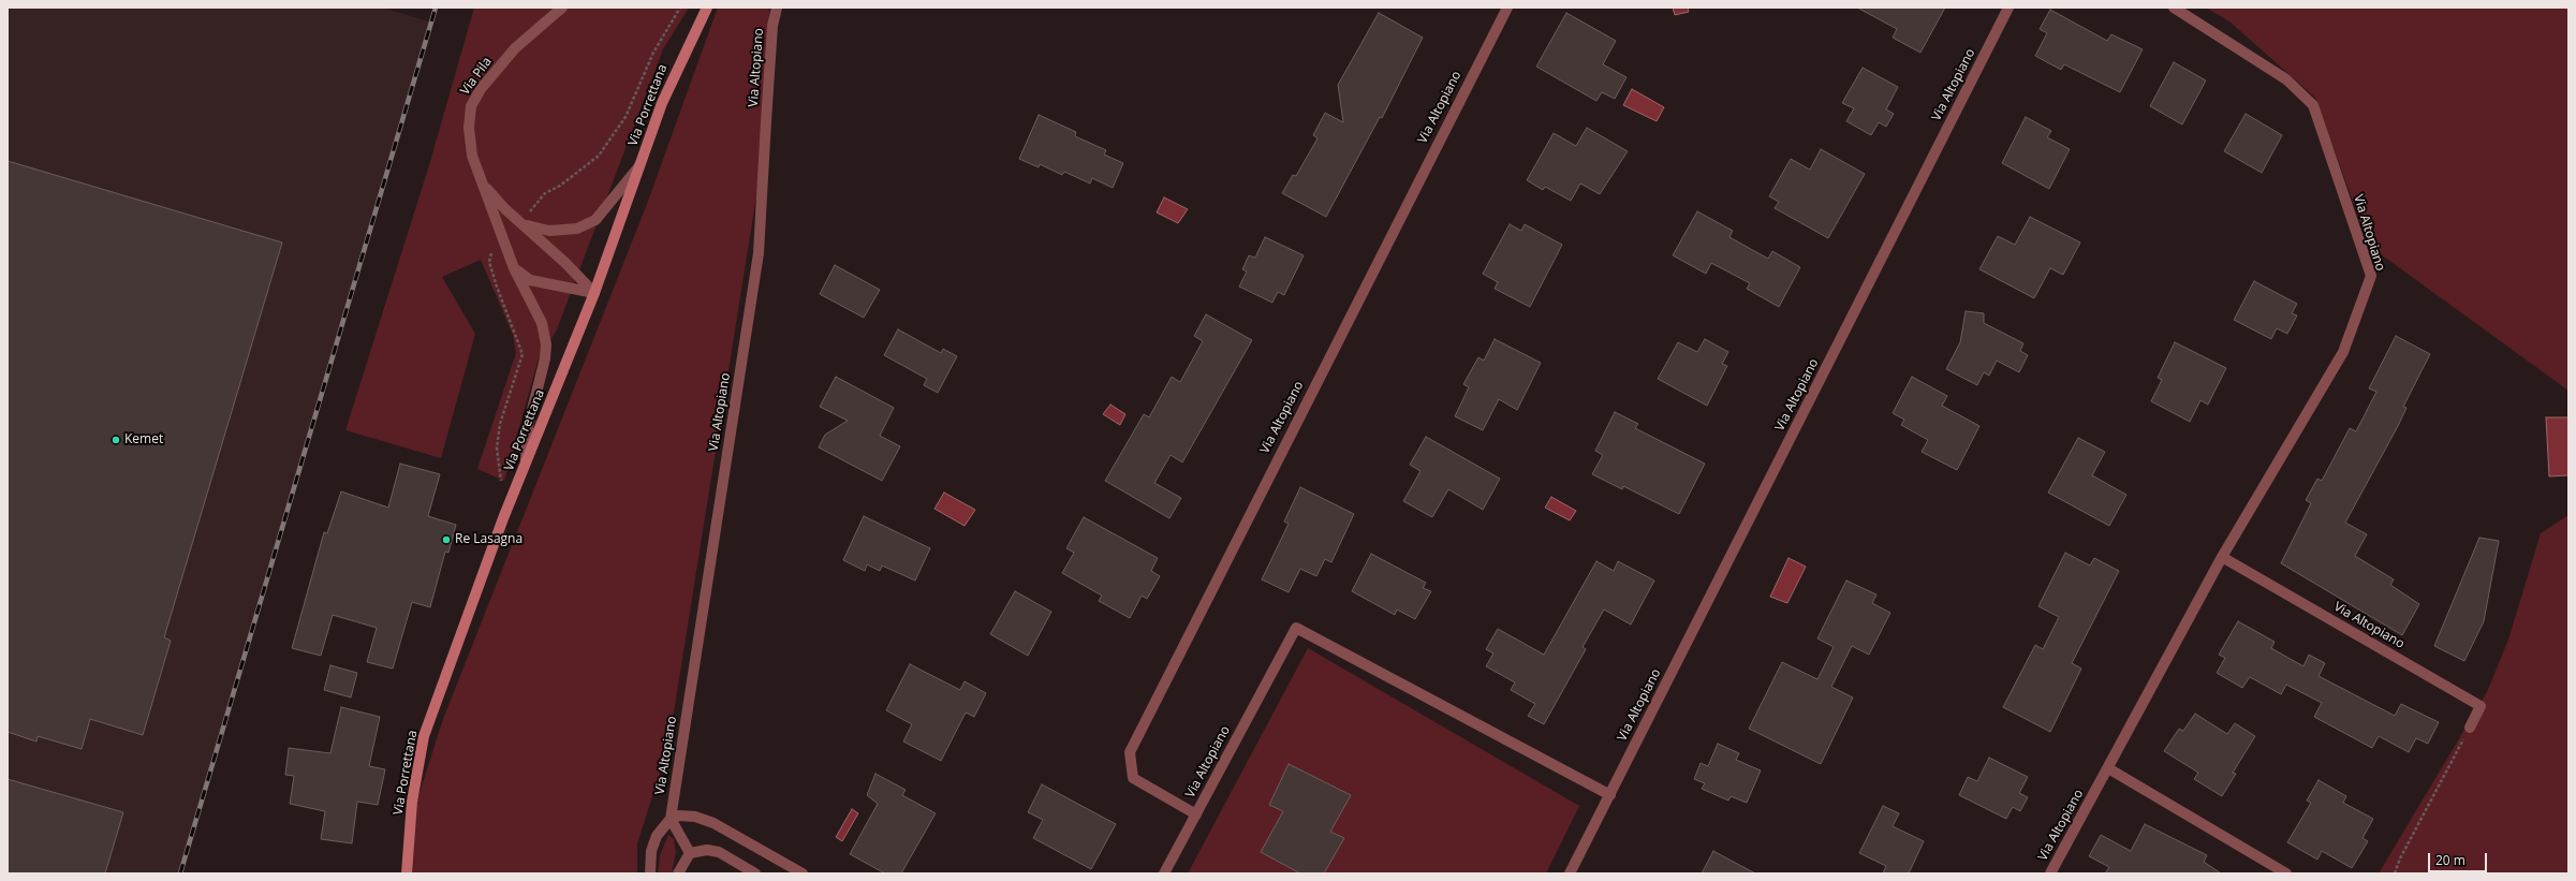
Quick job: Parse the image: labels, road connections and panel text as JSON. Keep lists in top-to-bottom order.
{
  "streets": {
    "main road": ["Via Porrettana"],
    "street": ["Via Altopiano", "Via Pila"]
  },
  "crossings": [
    ["Via Pila", "Via Porrettana"]
  ],
  "places": ["Kemet", "Re Lasagna"],
  "scale_bar": "20 m"
}
